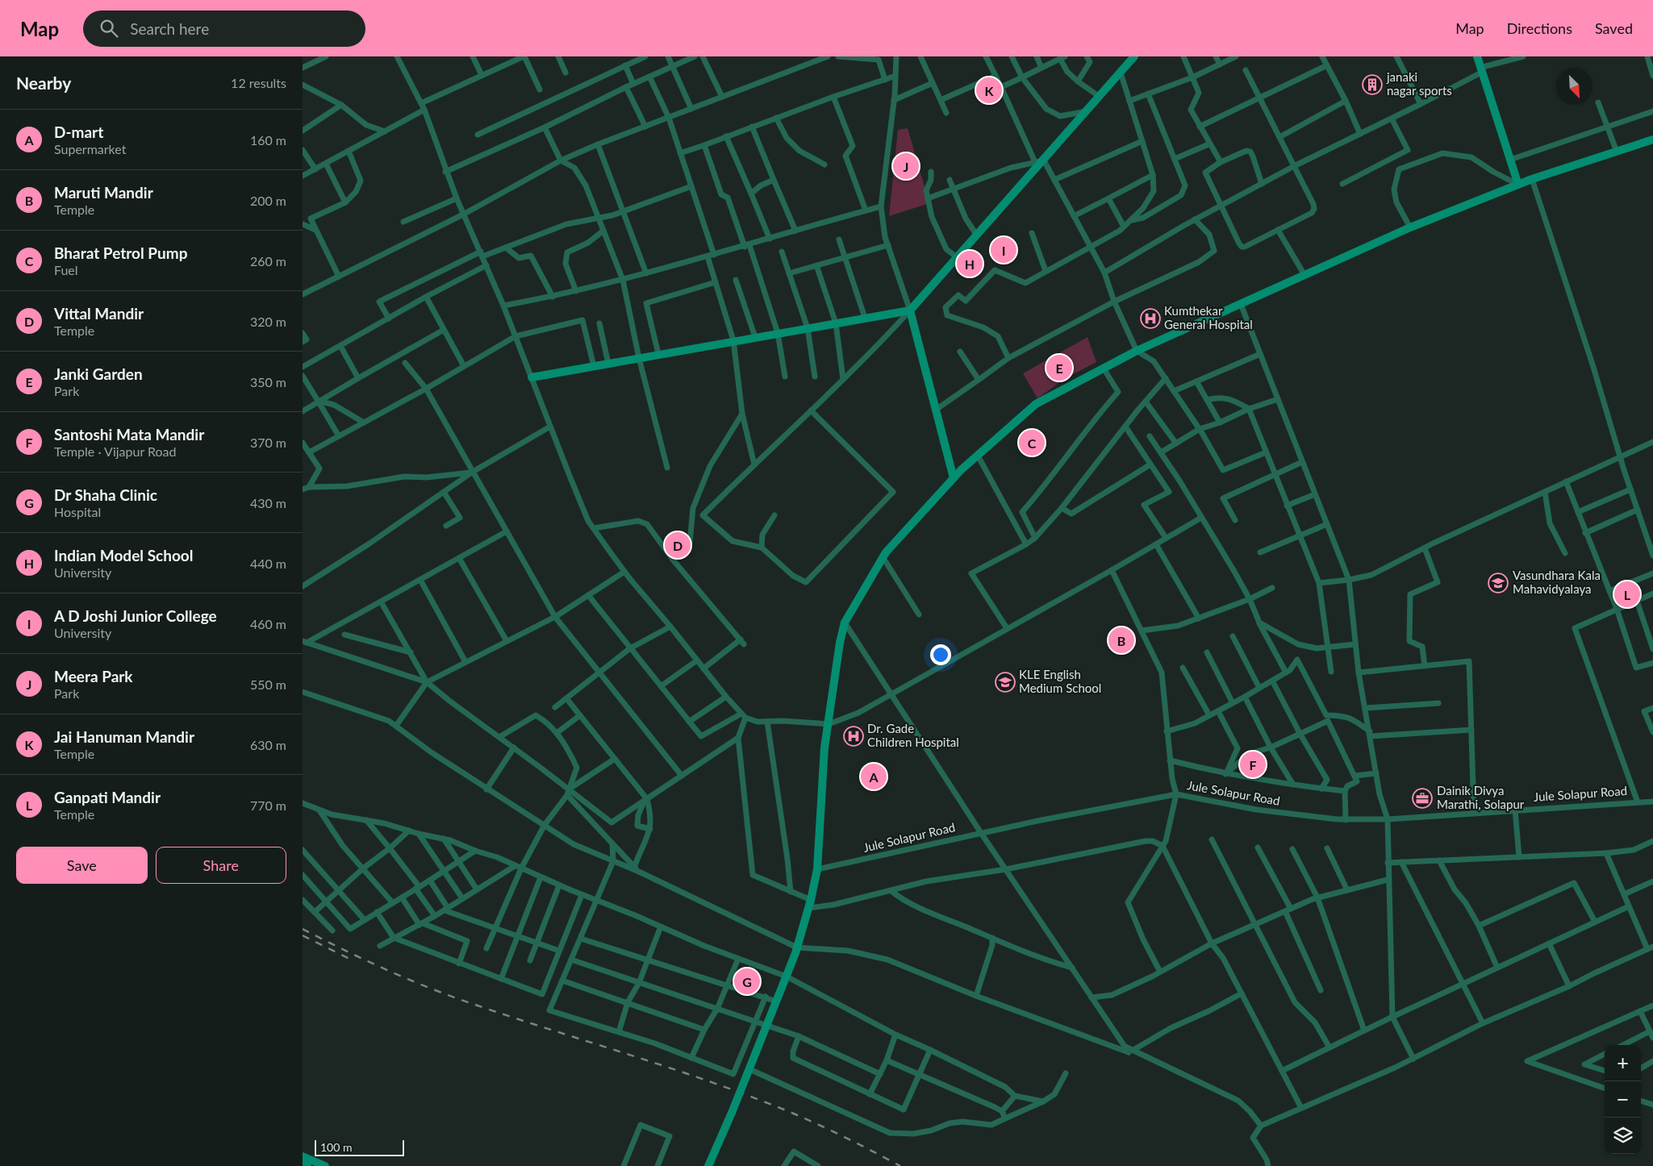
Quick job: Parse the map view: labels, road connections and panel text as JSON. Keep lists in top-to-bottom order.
{
  "streets": {
    "street": ["Jule Solapur Road"]
  },
  "places": {
    "building": ["janaki nagar sports"],
    "hospital": ["Kumthekar General Hospital", "Dr. Gade Children Hospital"],
    "school or university": ["Vasundhara Kala Mahavidyalaya", "KLE English Medium School"],
    "office": ["Dainik Divya Marathi, Solapur"]
  },
  "scale_bar": "100 m",
  "north": "bottom right",
  "page": {
    "header": "Map",
    "search": "Search here",
    "nav": ["Map", "Directions", "Saved"],
    "heading": ["Nearby", "12 results"],
    "pins": [
      "K",
      "J",
      "I",
      "H",
      "E",
      "C",
      "D",
      "L",
      "B",
      "F",
      "A",
      "G"
    ],
    "list": [
      {
        "mark": "A",
        "name": "D-mart",
        "note": "Supermarket",
        "value": "160 m"
      },
      {
        "mark": "B",
        "name": "Maruti Mandir",
        "note": "Temple",
        "value": "200 m"
      },
      {
        "mark": "C",
        "name": "Bharat Petrol Pump",
        "note": "Fuel",
        "value": "260 m"
      },
      {
        "mark": "D",
        "name": "Vittal Mandir",
        "note": "Temple",
        "value": "320 m"
      },
      {
        "mark": "E",
        "name": "Janki Garden",
        "note": "Park",
        "value": "350 m"
      },
      {
        "mark": "F",
        "name": "Santoshi Mata Mandir",
        "note": "Temple · Vijapur Road",
        "value": "370 m"
      },
      {
        "mark": "G",
        "name": "Dr Shaha Clinic",
        "note": "Hospital",
        "value": "430 m"
      },
      {
        "mark": "H",
        "name": "Indian Model School",
        "note": "University",
        "value": "440 m"
      },
      {
        "mark": "I",
        "name": "A D Joshi Junior College",
        "note": "University",
        "value": "460 m"
      },
      {
        "mark": "J",
        "name": "Meera Park",
        "note": "Park",
        "value": "550 m"
      },
      {
        "mark": "K",
        "name": "Jai Hanuman Mandir",
        "note": "Temple",
        "value": "630 m"
      },
      {
        "mark": "L",
        "name": "Ganpati Mandir",
        "note": "Temple",
        "value": "770 m"
      }
    ],
    "buttons": ["Save", "Share"],
    "map_buttons": ["+", "−"],
    "scale": "100 m"
  }
}
